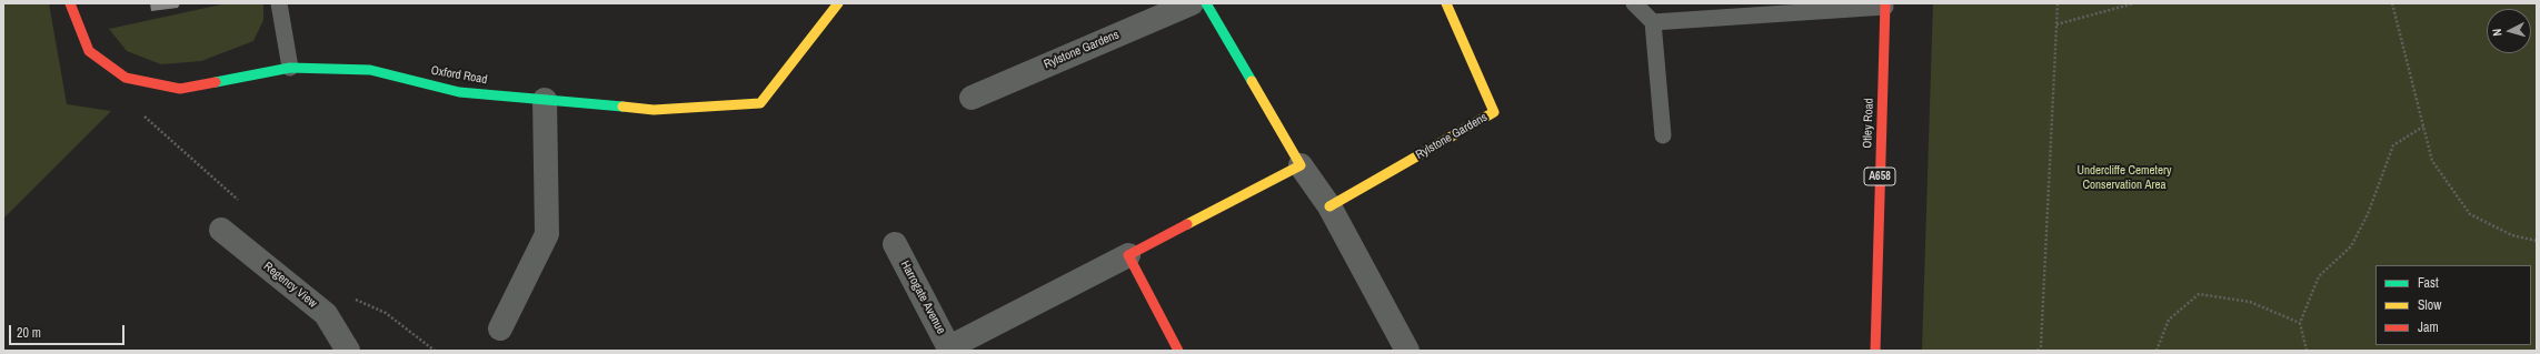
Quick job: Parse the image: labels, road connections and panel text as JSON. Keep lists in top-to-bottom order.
{
  "streets": {
    "street": [
      "Rylstone Gardens",
      "Oxford Road",
      "Otley Road",
      "A658",
      "Regency View",
      "Harrogate Avenue"
    ]
  },
  "parks": ["Undercliffe Cemetery Conservation Area"],
  "legend": ["Fast", "Slow", "Jam"],
  "scale_bar": "20 m",
  "north": "left"
}
